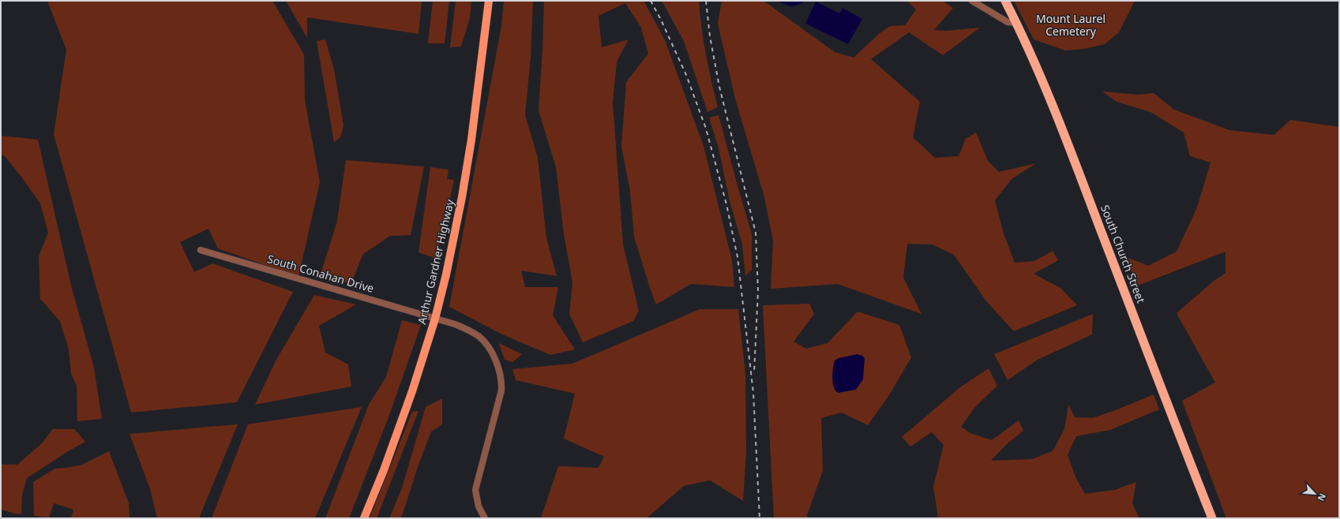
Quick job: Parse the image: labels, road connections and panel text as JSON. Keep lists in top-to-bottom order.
{
  "streets": {
    "highway": ["South Church Street"],
    "main road": ["Arthur Gardner Highway"],
    "street": ["South Conahan Drive"]
  },
  "crossings": [
    ["Arthur Gardner Highway", "South Conahan Drive"]
  ],
  "parks": ["Mount Laurel Cemetery"],
  "north": "bottom right"
}
